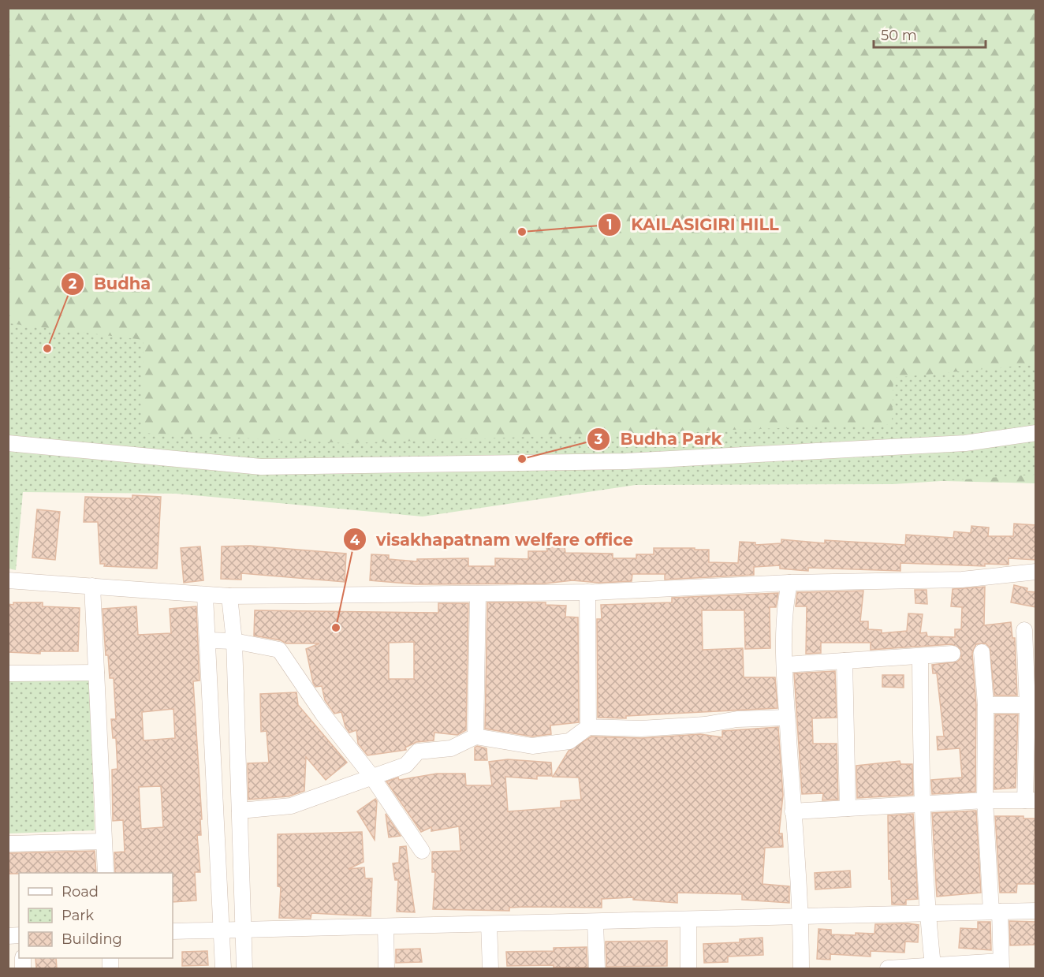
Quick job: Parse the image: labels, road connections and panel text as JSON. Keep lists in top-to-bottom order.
{
  "places": [
    "KAILASIGIRI HILL",
    "Budha",
    "Budha Park",
    "visakhapatnam welfare office"
  ],
  "legend": ["Road", "Park", "Building"],
  "scale_bar": "50 m"
}
